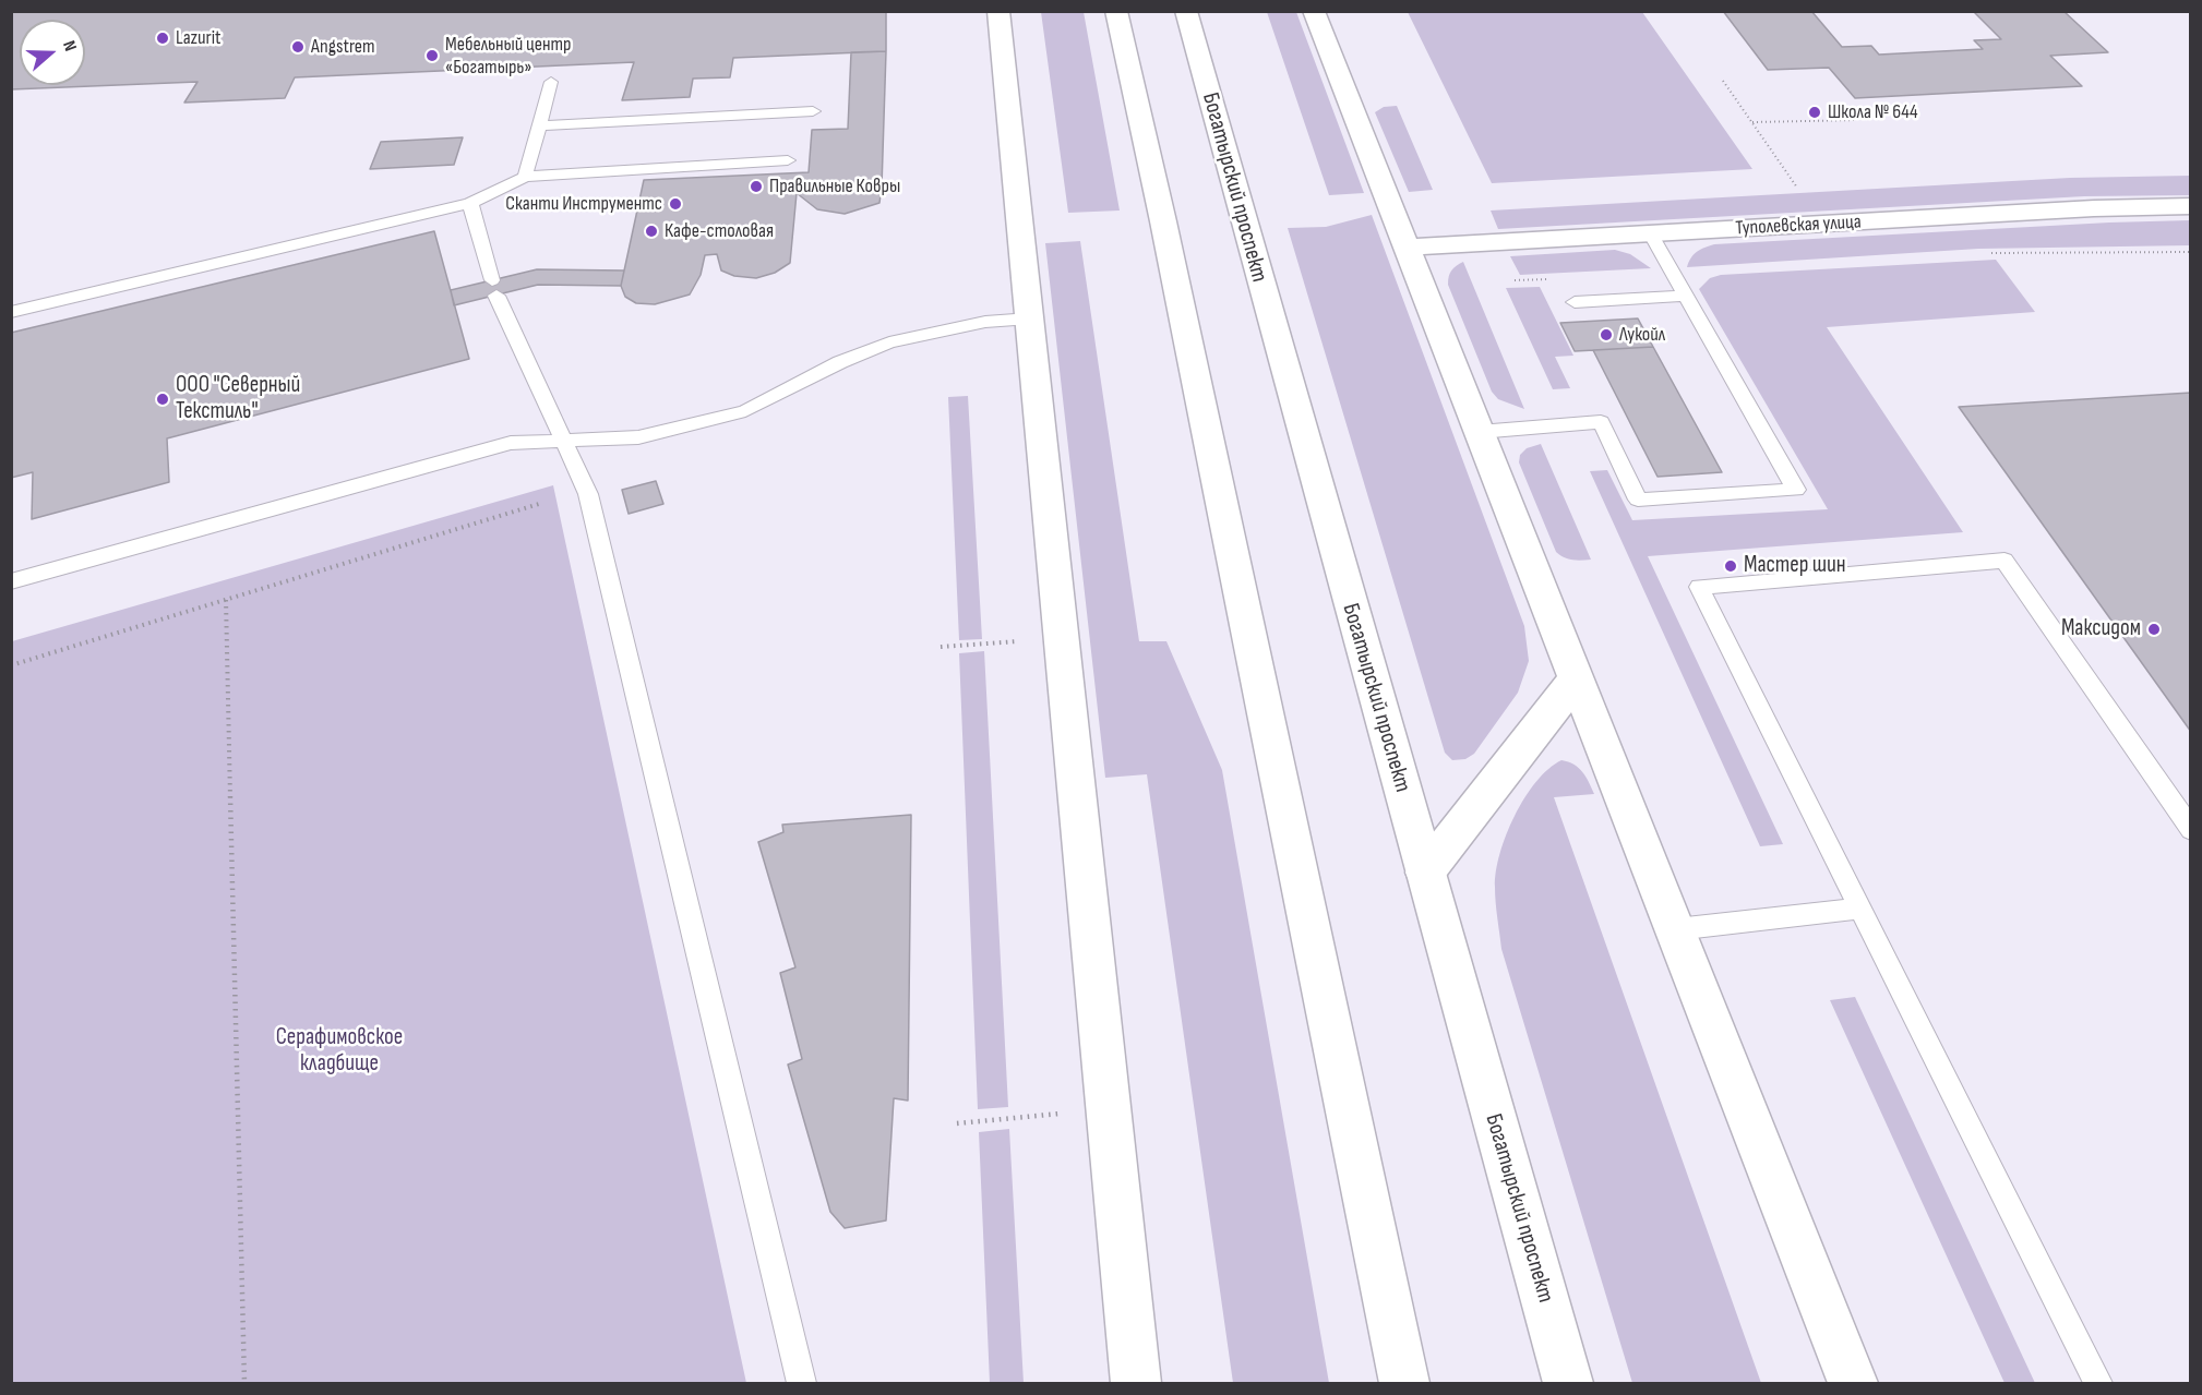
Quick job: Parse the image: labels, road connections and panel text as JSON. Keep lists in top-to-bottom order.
{
  "streets": {
    "street": ["Богатырский проспект", "Туполевская улица"]
  },
  "parks": ["Серафимовское кладбище"],
  "places": [
    "Lazurit",
    "Angstrem",
    "Мебельный центр «Богатырь»",
    "Школа № 644",
    "Правильные Ковры",
    "Сканти Инструментс",
    "Кафе-столовая",
    "Лукойл",
    "ООО \"Северный Текстиль\"",
    "Мастер шин",
    "Максидом"
  ],
  "north": "right"
}
